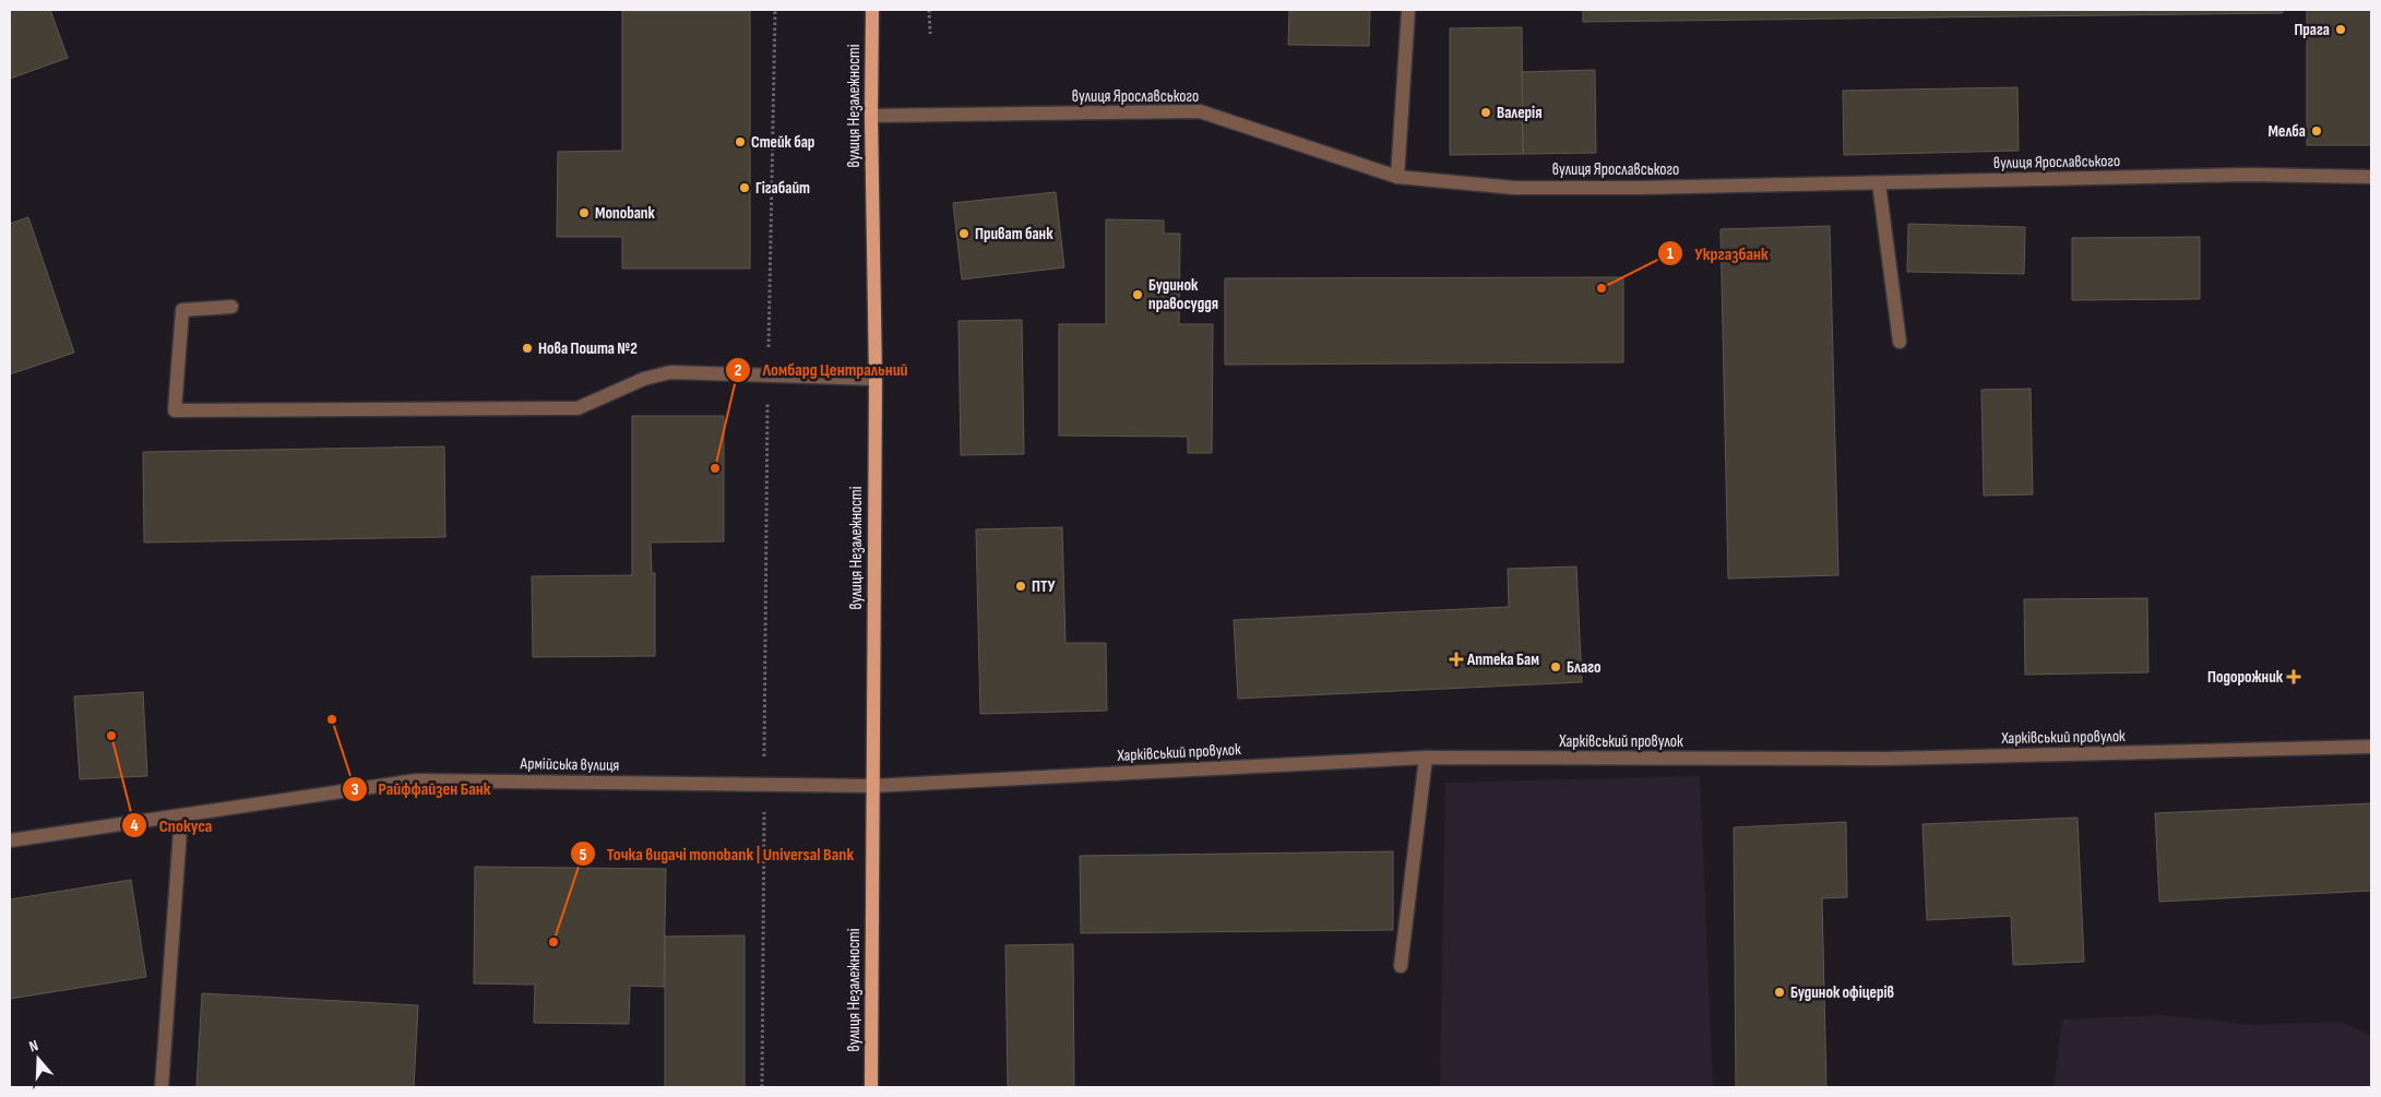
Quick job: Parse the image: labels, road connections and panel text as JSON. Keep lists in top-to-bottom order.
{
  "streets": {
    "main road": ["вулиця Незалежності"],
    "street": ["вулиця Ярославського", "Харківський провулок", "Армійська вулиця"]
  },
  "crossings": [
    ["вулиця Ярославського", "вулиця Незалежності"],
    ["вулиця Незалежності", "Харківський провулок"],
    ["вулиця Незалежності", "Армійська вулиця"],
    ["Харківський провулок", "Армійська вулиця"]
  ],
  "places": {
    "other": [
      "Прага",
      "Валерія",
      "Мелба",
      "Стейк бар",
      "Гігабайт",
      "Monobank",
      "Приват банк",
      "Укргазбанк",
      "Будинок правосуддя",
      "Нова Пошта №2",
      "Ломбард Центральний",
      "ПТУ",
      "Благо",
      "Райффайзен Банк",
      "Спокуса",
      "Точка видачі monobank | Universal Bank",
      "Будинок офіцерів"
    ],
    "health": ["Аптека Бам", "Подорожник"]
  },
  "north": "top"
}
